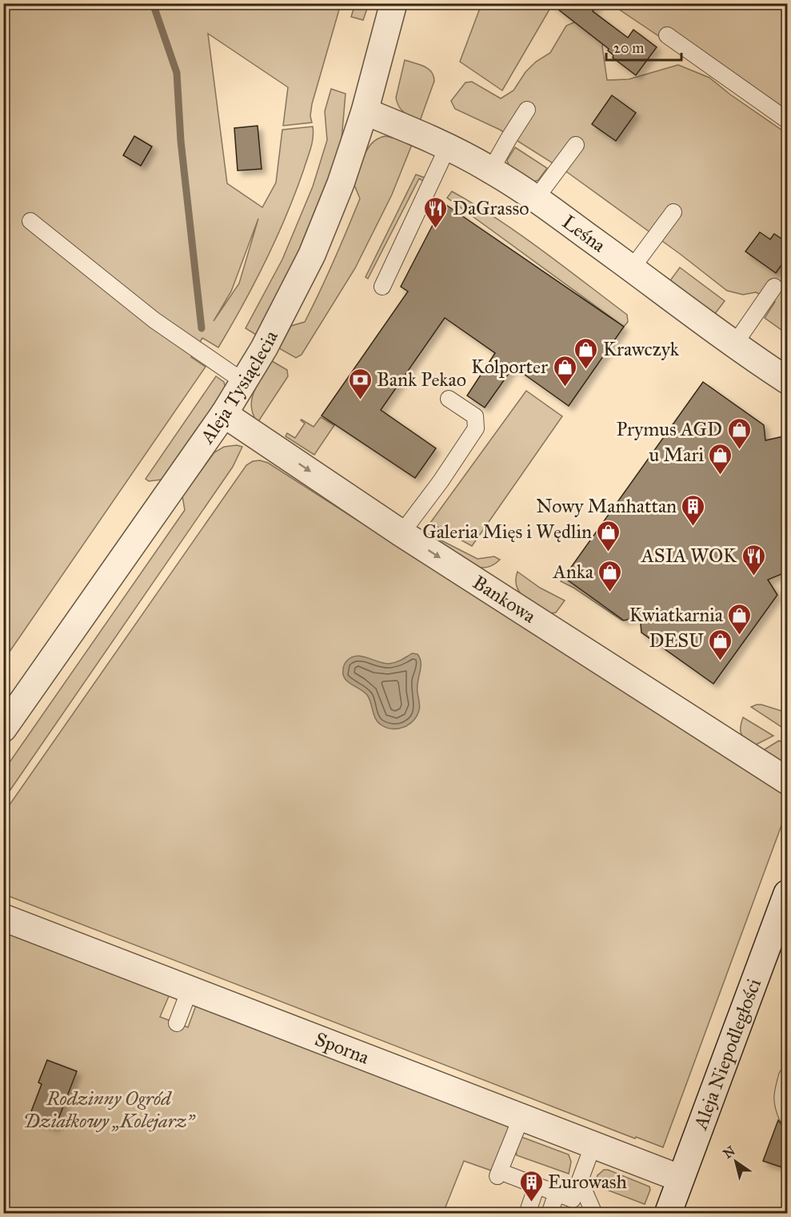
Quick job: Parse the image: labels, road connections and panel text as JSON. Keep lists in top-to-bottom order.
{
  "streets": {
    "street": [
      "Leśna",
      "Aleja Tysiąclecia",
      "Bankowa",
      "Sporna",
      "Aleja Niepodległości"
    ]
  },
  "crossings": [
    ["Leśna", "Aleja Tysiąclecia"],
    ["Aleja Tysiąclecia", "Bankowa"],
    ["Sporna", "Aleja Niepodległości"]
  ],
  "one_way": ["Bankowa"],
  "parks": ["Rodzinny Ogród Działkowy „Kolejarz”"],
  "places": {
    "restaurant": ["DaGrasso", "ASIA WOK"],
    "shop": [
      "Krawczyk",
      "Kolporter",
      "Prymus AGD",
      "u Mari",
      "Galeria Mięs i Wędlin",
      "Anka",
      "Kwiatkarnia",
      "DESU"
    ],
    "bank": ["Bank Pekao"],
    "building": ["Nowy Manhattan", "Eurowash"]
  },
  "scale_bar": "20 m",
  "north": "top left"
}
